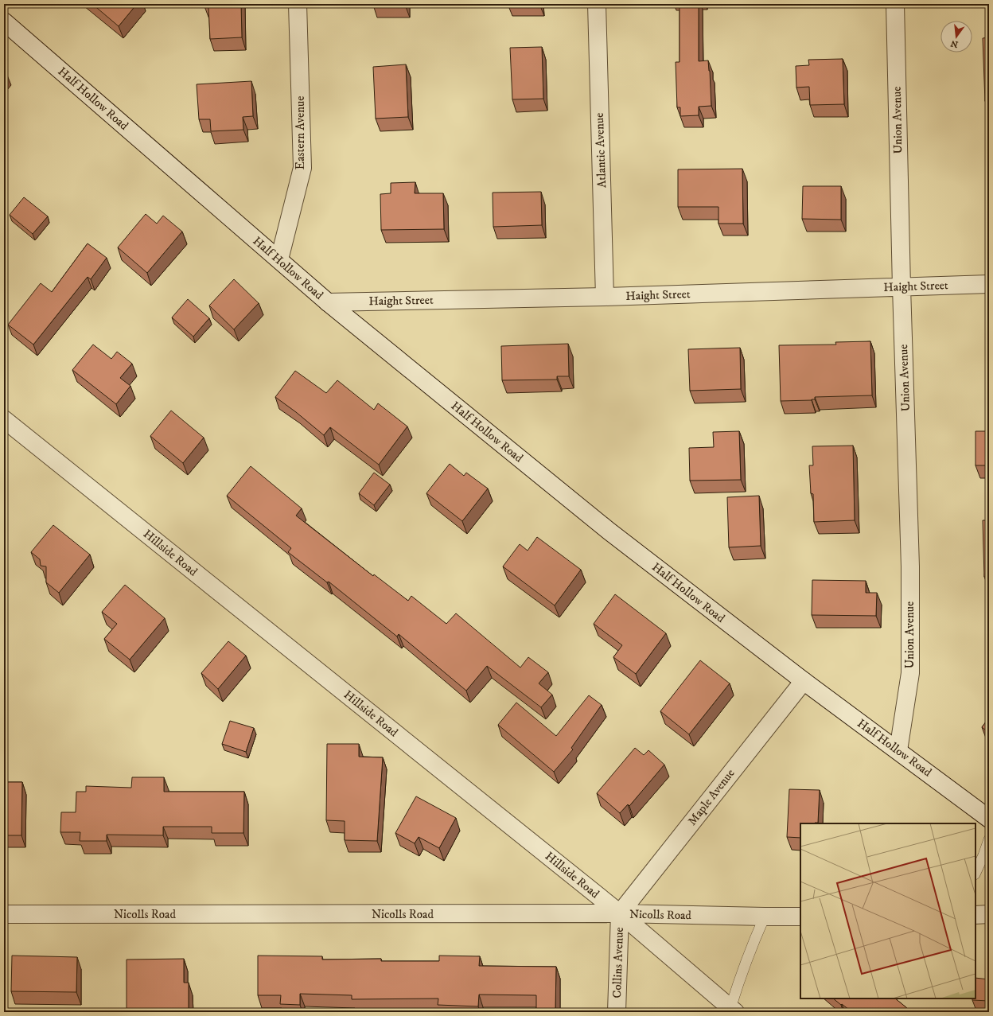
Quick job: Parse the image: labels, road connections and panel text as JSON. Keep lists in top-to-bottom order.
{
  "streets": {
    "street": [
      "Half Hollow Road",
      "Union Avenue",
      "Eastern Avenue",
      "Atlantic Avenue",
      "Haight Street",
      "Hillside Road",
      "Maple Avenue",
      "Nicolls Road",
      "Collins Avenue"
    ]
  },
  "crossings": [
    ["Half Hollow Road", "Union Avenue"],
    ["Half Hollow Road", "Eastern Avenue"],
    ["Half Hollow Road", "Haight Street"],
    ["Half Hollow Road", "Maple Avenue"],
    ["Union Avenue", "Haight Street"],
    ["Atlantic Avenue", "Haight Street"],
    ["Hillside Road", "Maple Avenue"],
    ["Hillside Road", "Nicolls Road"],
    ["Hillside Road", "Collins Avenue"],
    ["Maple Avenue", "Nicolls Road"],
    ["Maple Avenue", "Collins Avenue"],
    ["Nicolls Road", "Collins Avenue"]
  ],
  "north": "bottom"
}
